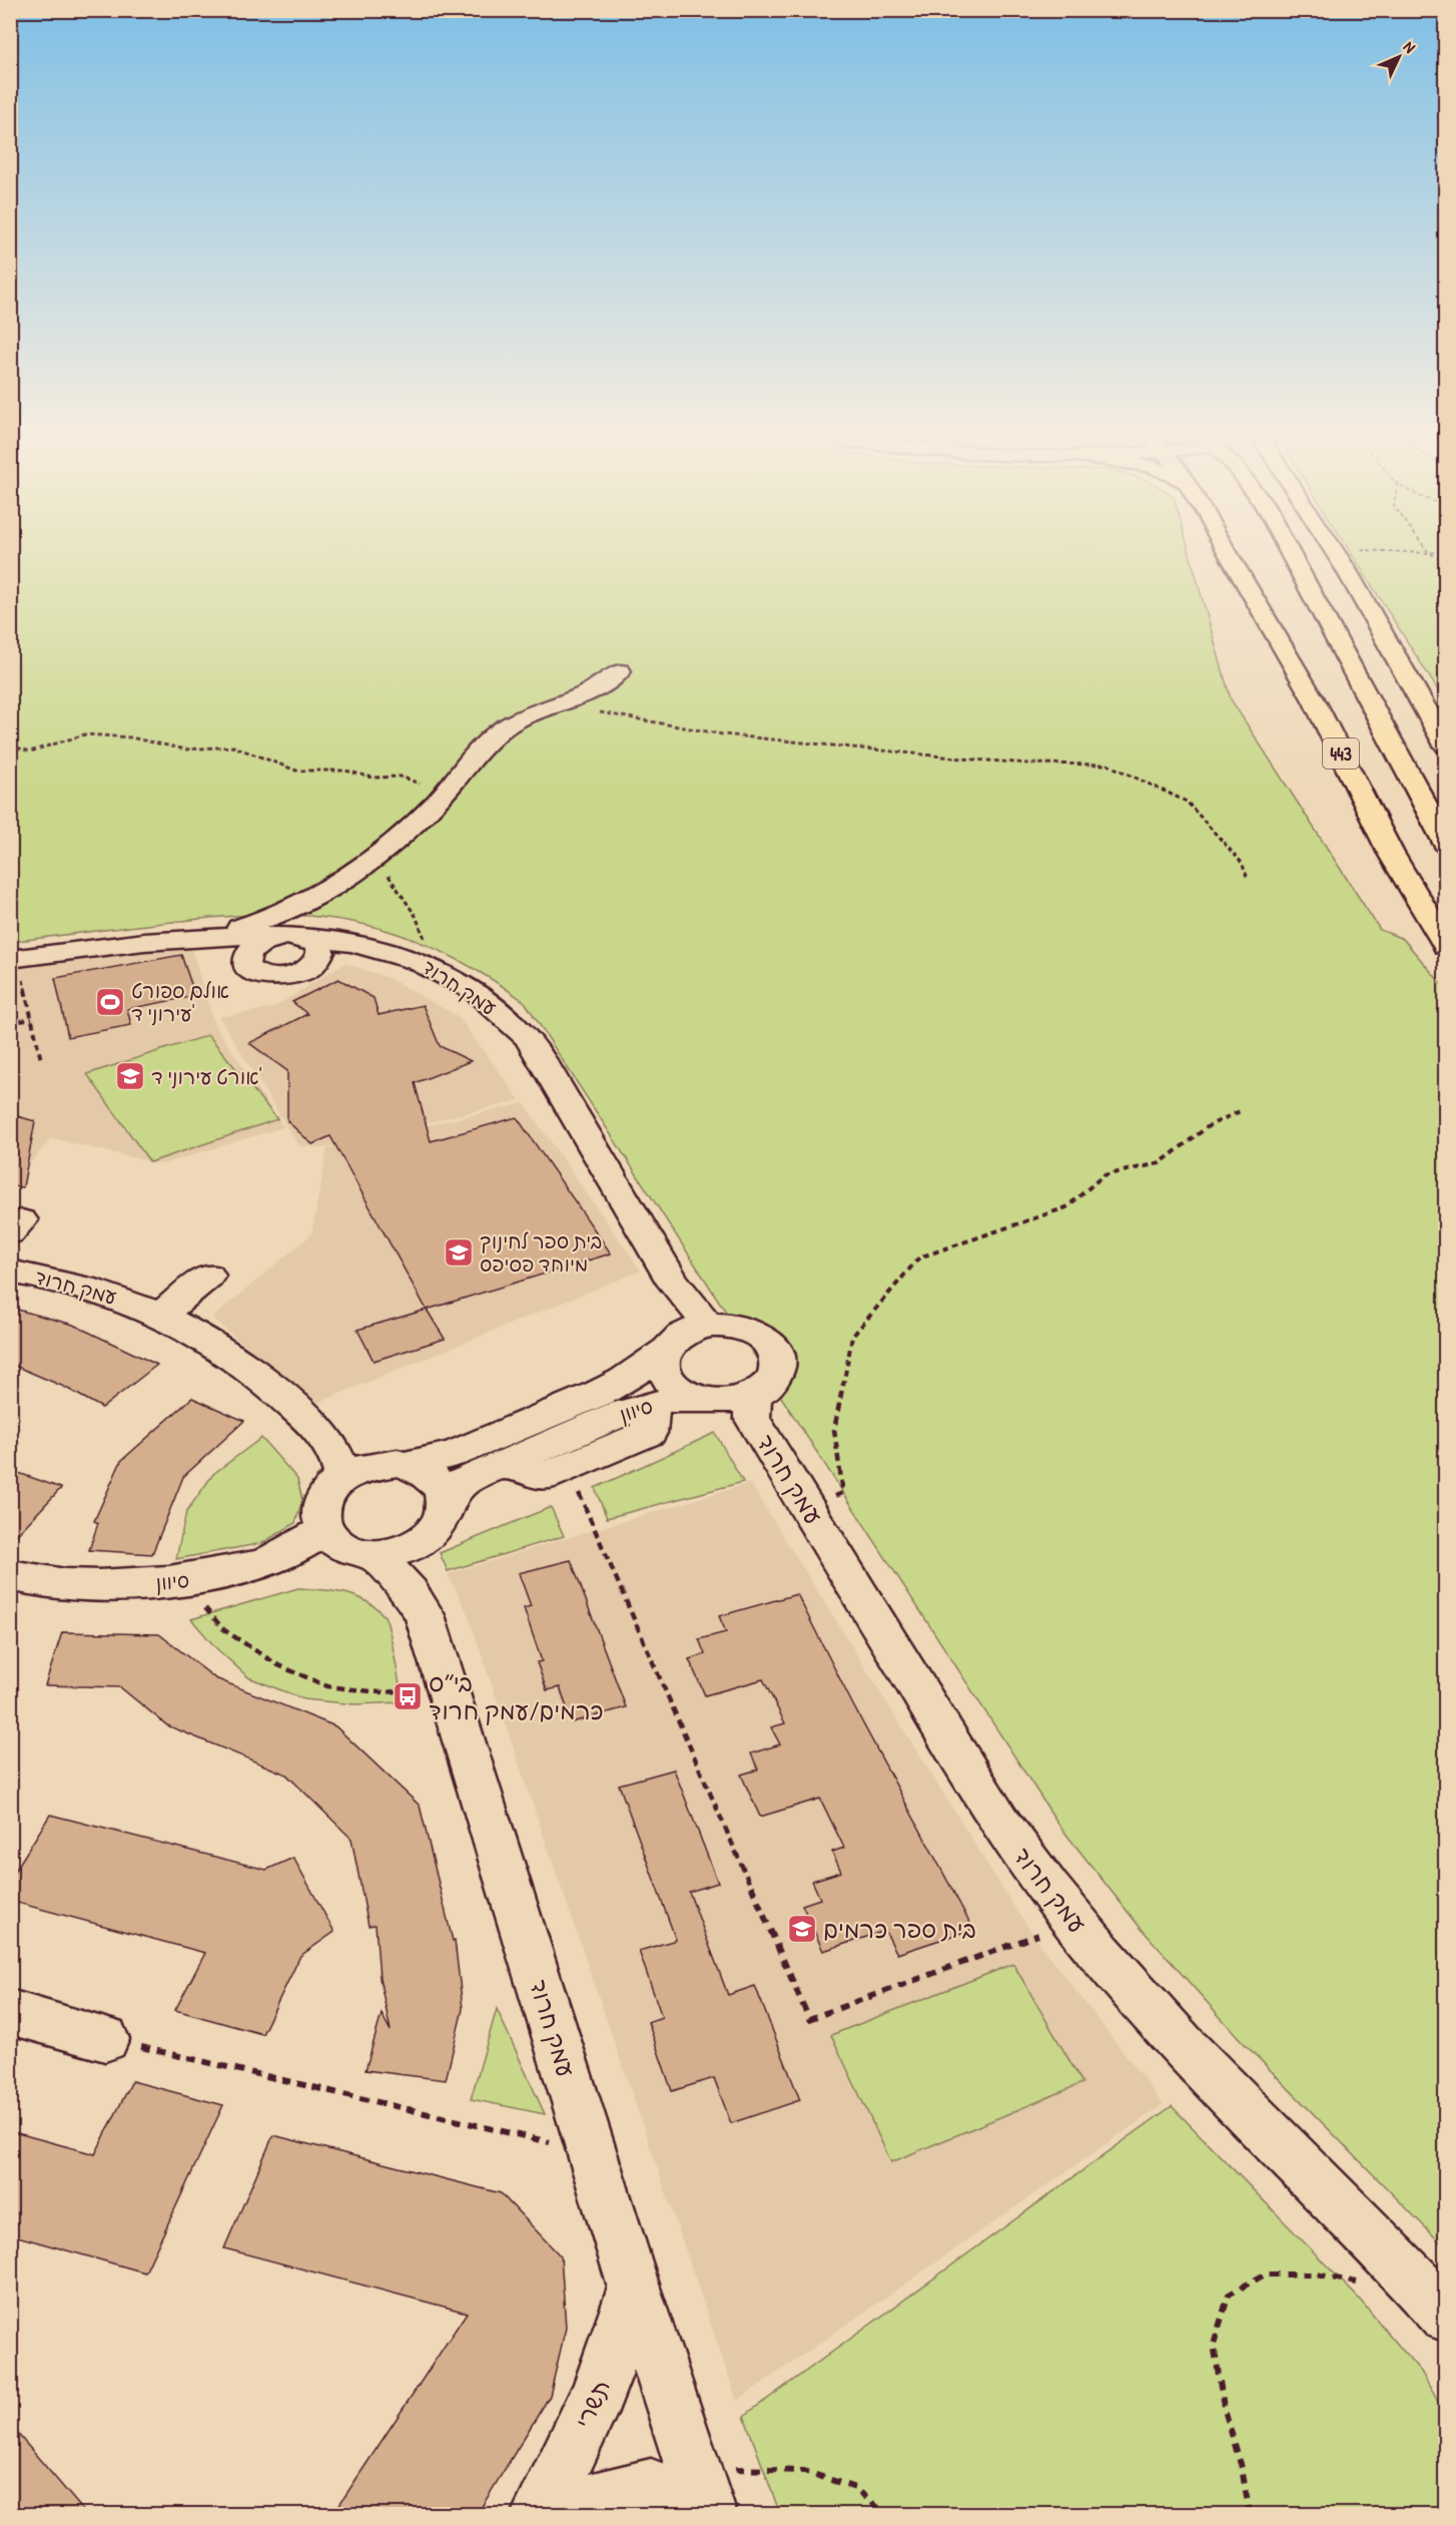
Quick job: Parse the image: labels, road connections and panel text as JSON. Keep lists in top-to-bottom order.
{
  "streets": {
    "main road": ["443"],
    "street": ["עמק חרוד", "סיוון", "תשרי"]
  },
  "crossings": [
    ["עמק חרוד", "סיוון"],
    ["עמק חרוד", "תשרי"]
  ],
  "places": {
    "sports": ["אולם ספורט עירוני ד'"],
    "school or university": ["אורט עירוני ד'", "בית ספר לחינוך מיוחד פסיפס", "בית ספר כרמים"],
    "bus stop": ["בי״ס כרמים/עמק חרוד"]
  },
  "north": "top right"
}
